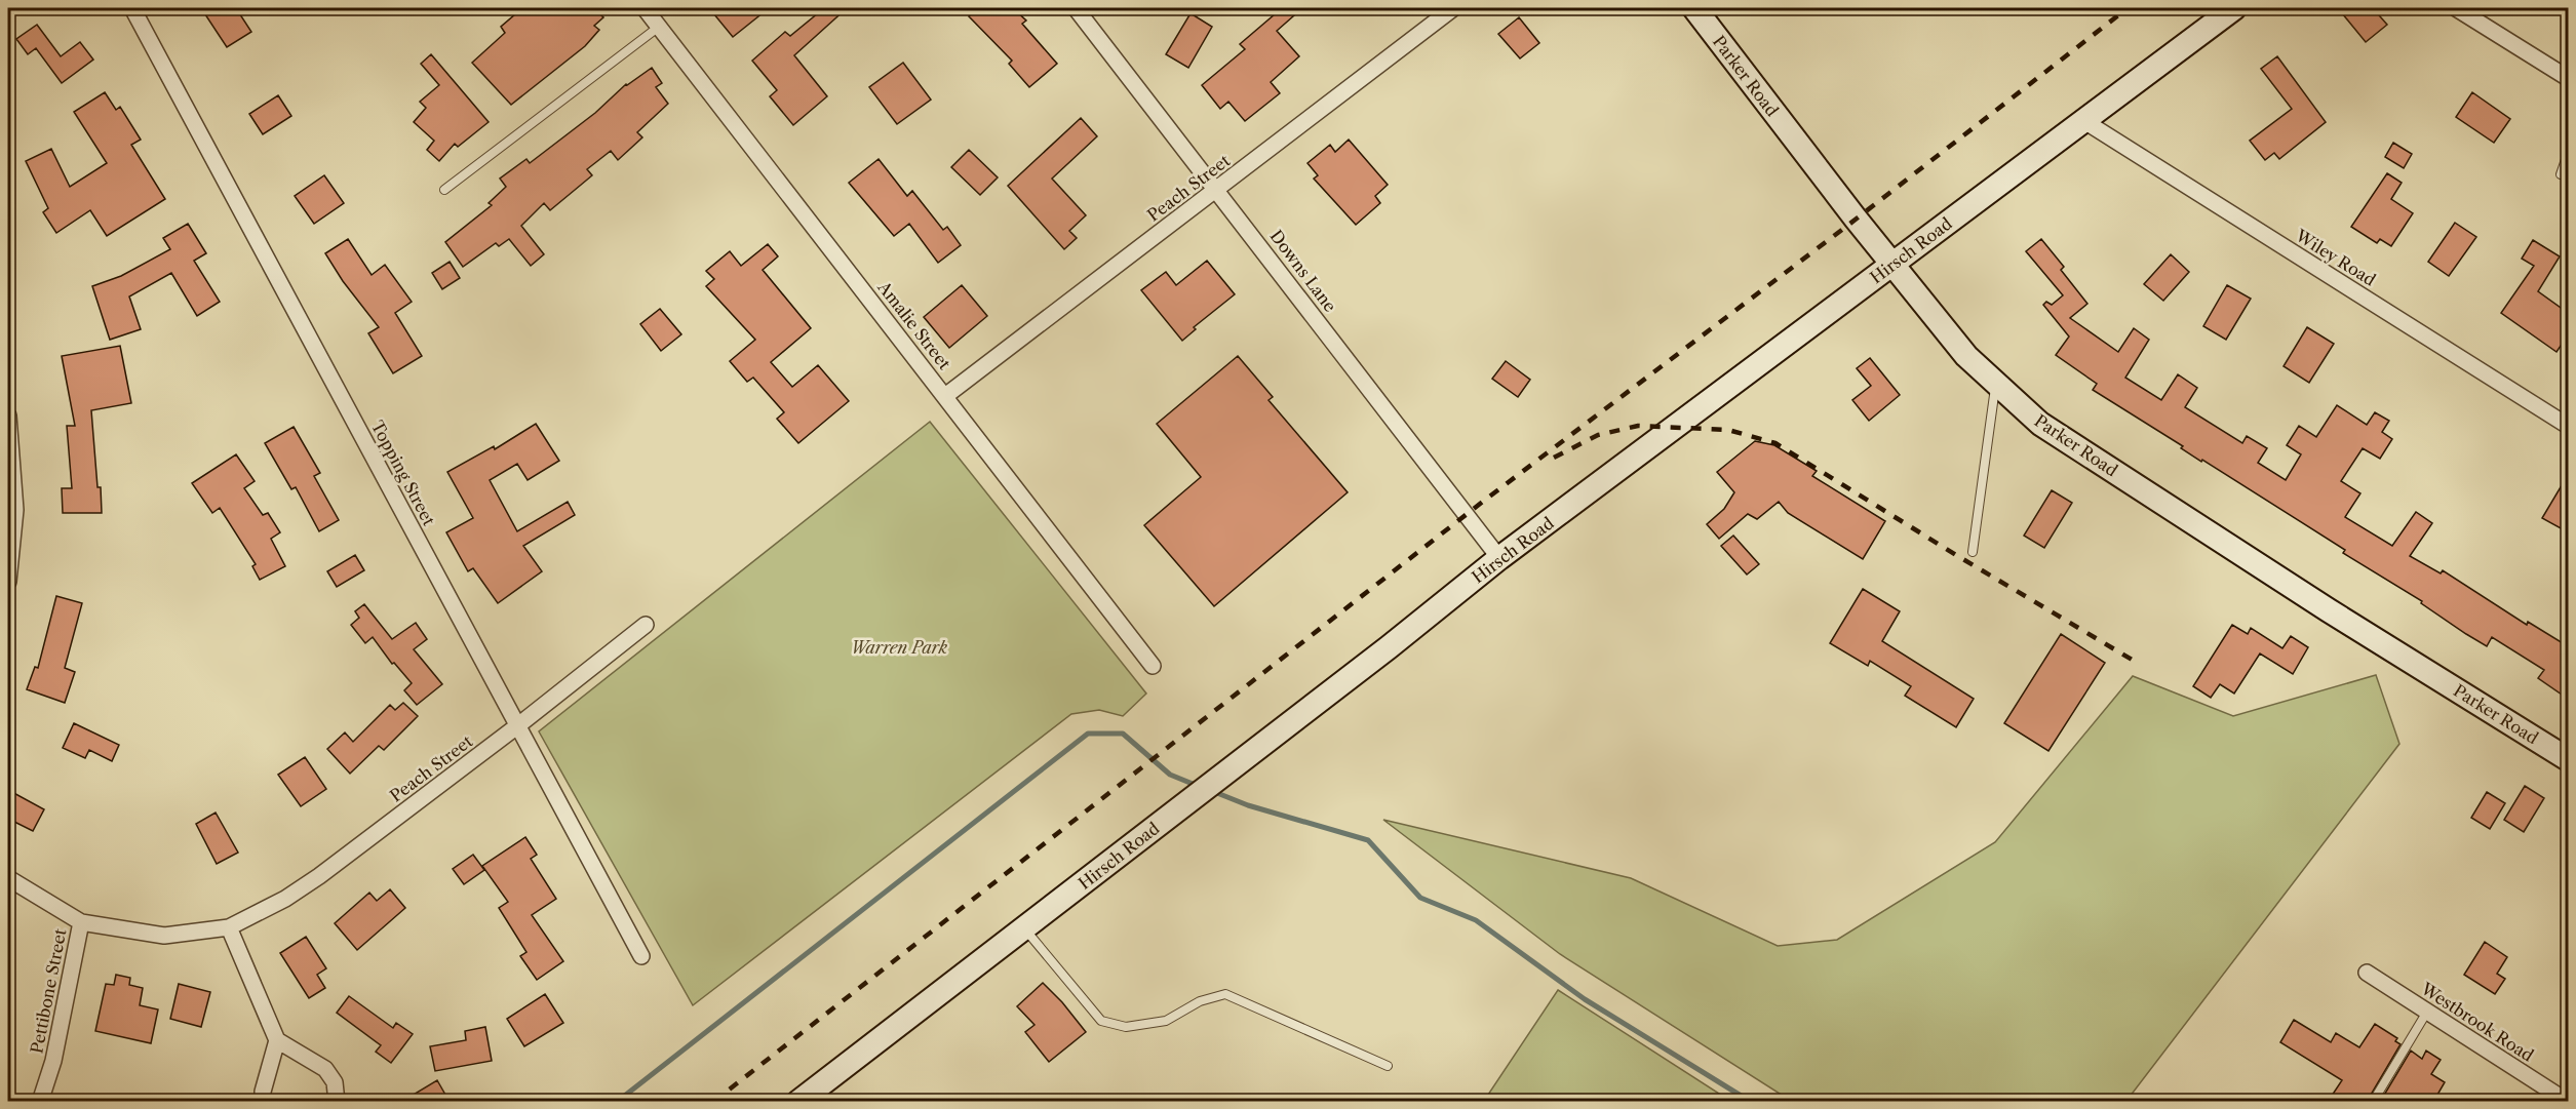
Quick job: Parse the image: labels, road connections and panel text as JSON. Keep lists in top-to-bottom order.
{
  "streets": {
    "main road": ["Parker Road", "Hirsch Road"],
    "street": [
      "Peach Street",
      "Wiley Road",
      "Downs Lane",
      "Amalie Street",
      "Topping Street",
      "Pettibone Street",
      "Westbrook Road"
    ]
  },
  "crossings": [
    ["Parker Road", "Hirsch Road"],
    ["Peach Street", "Downs Lane"],
    ["Peach Street", "Amalie Street"],
    ["Peach Street", "Topping Street"],
    ["Peach Street", "Pettibone Street"],
    ["Hirsch Road", "Wiley Road"],
    ["Hirsch Road", "Downs Lane"]
  ],
  "parks": ["Warren Park"]
}
